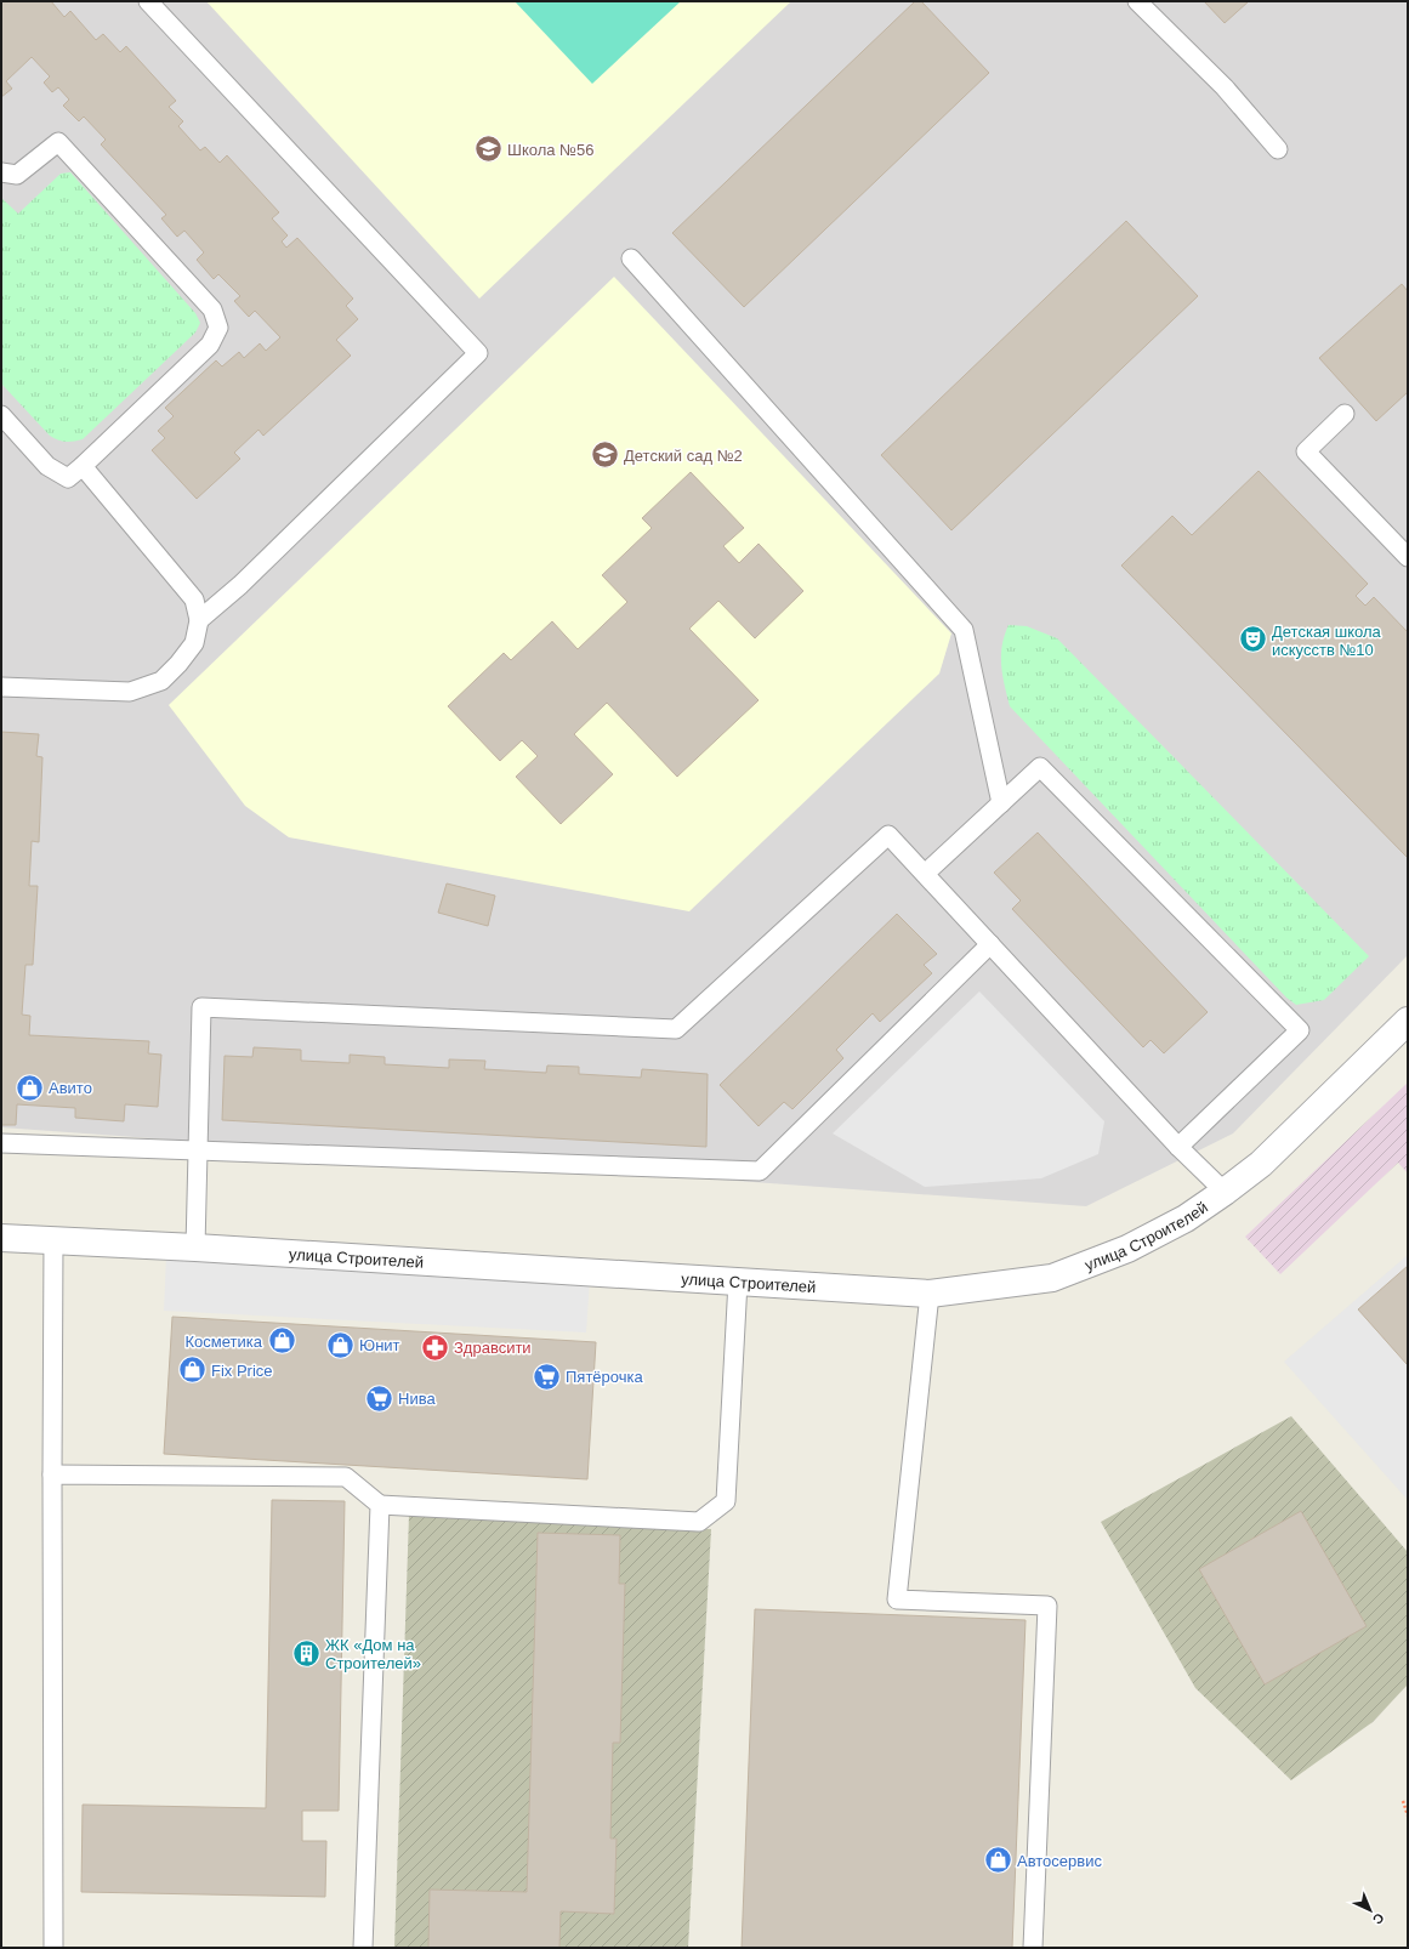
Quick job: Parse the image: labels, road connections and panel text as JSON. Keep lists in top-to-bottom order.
{
  "streets": {
    "street": ["улица Строителей"]
  },
  "places": {
    "school or university": ["Школа №56", "Детский сад №2"],
    "theatre": ["Детская школа искусств №10"],
    "shop": [
      "Авито",
      "Косметика",
      "Юнит",
      "Fix Price",
      "Автосервис"
    ],
    "pharmacy": ["Здравсити"],
    "supermarket": ["Пятёрочка", "Нива"],
    "building": ["ЖК «Дом на Строителей»"]
  },
  "north": "bottom right"
}
